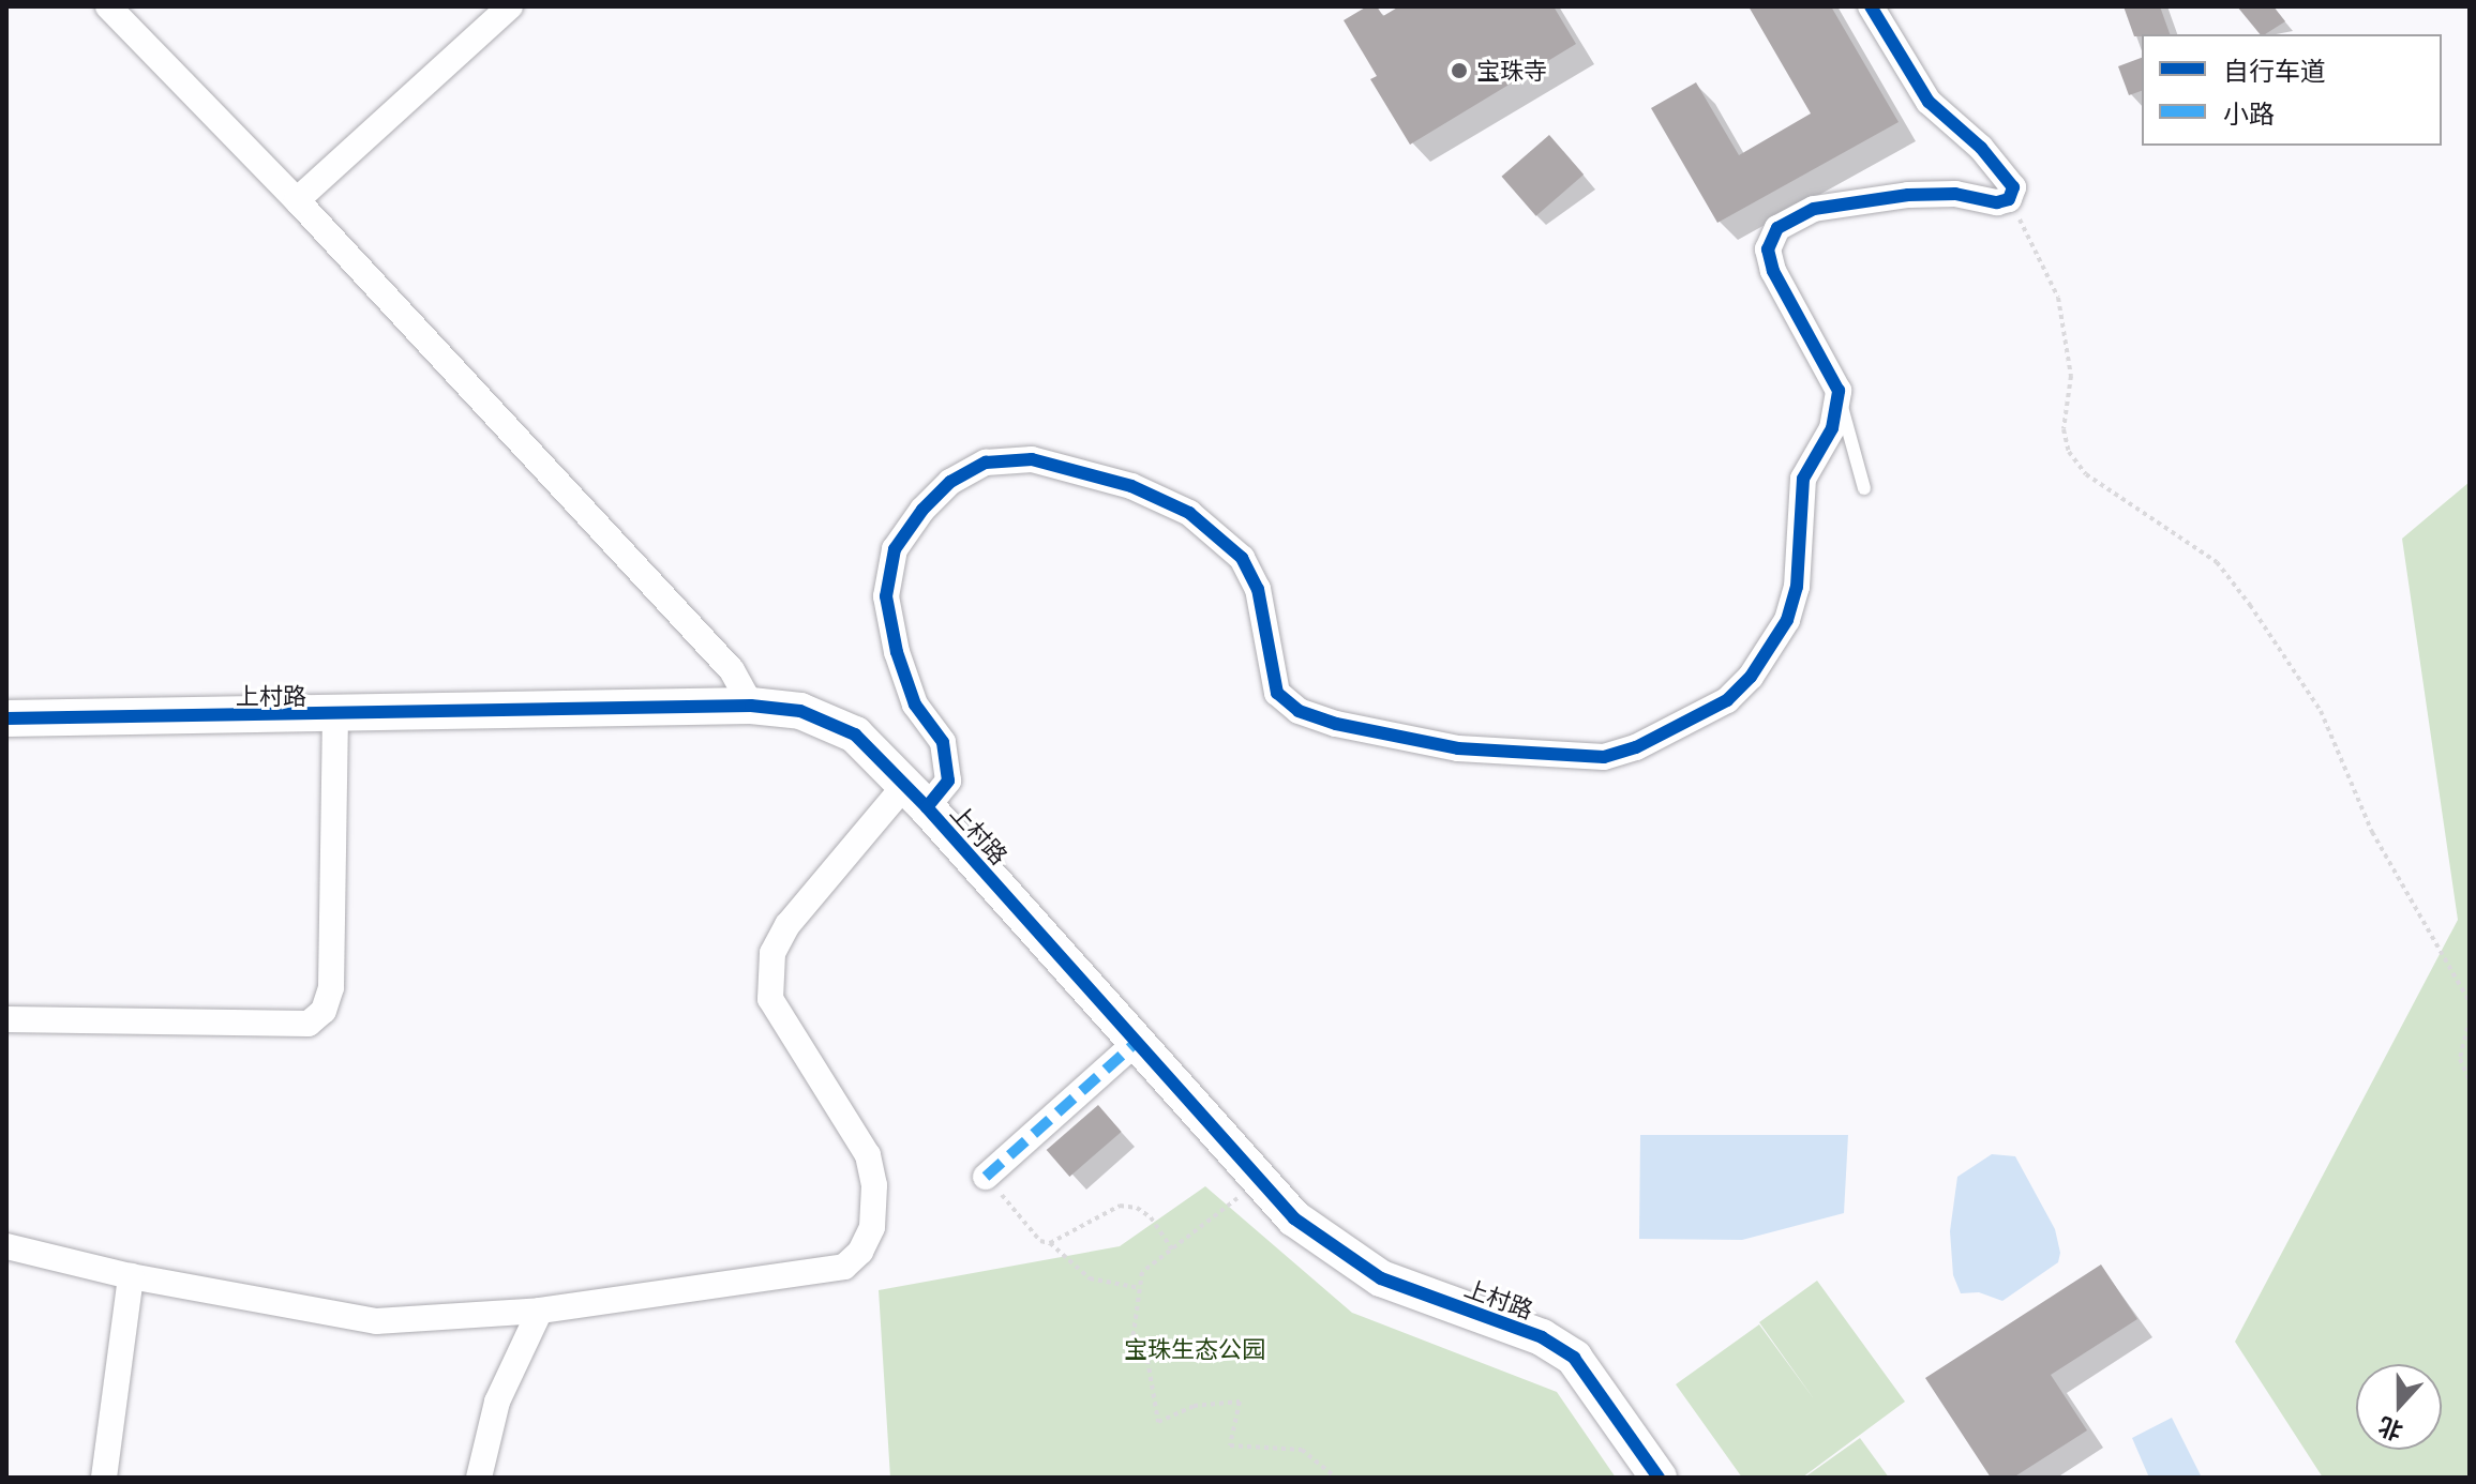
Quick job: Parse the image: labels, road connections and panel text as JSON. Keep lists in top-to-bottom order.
{
  "streets": {
    "street": ["上村路"]
  },
  "parks": ["宝珠生态公园"],
  "places": ["宝珠寺"],
  "legend": ["自行车道", "小路"],
  "north": "bottom"
}
